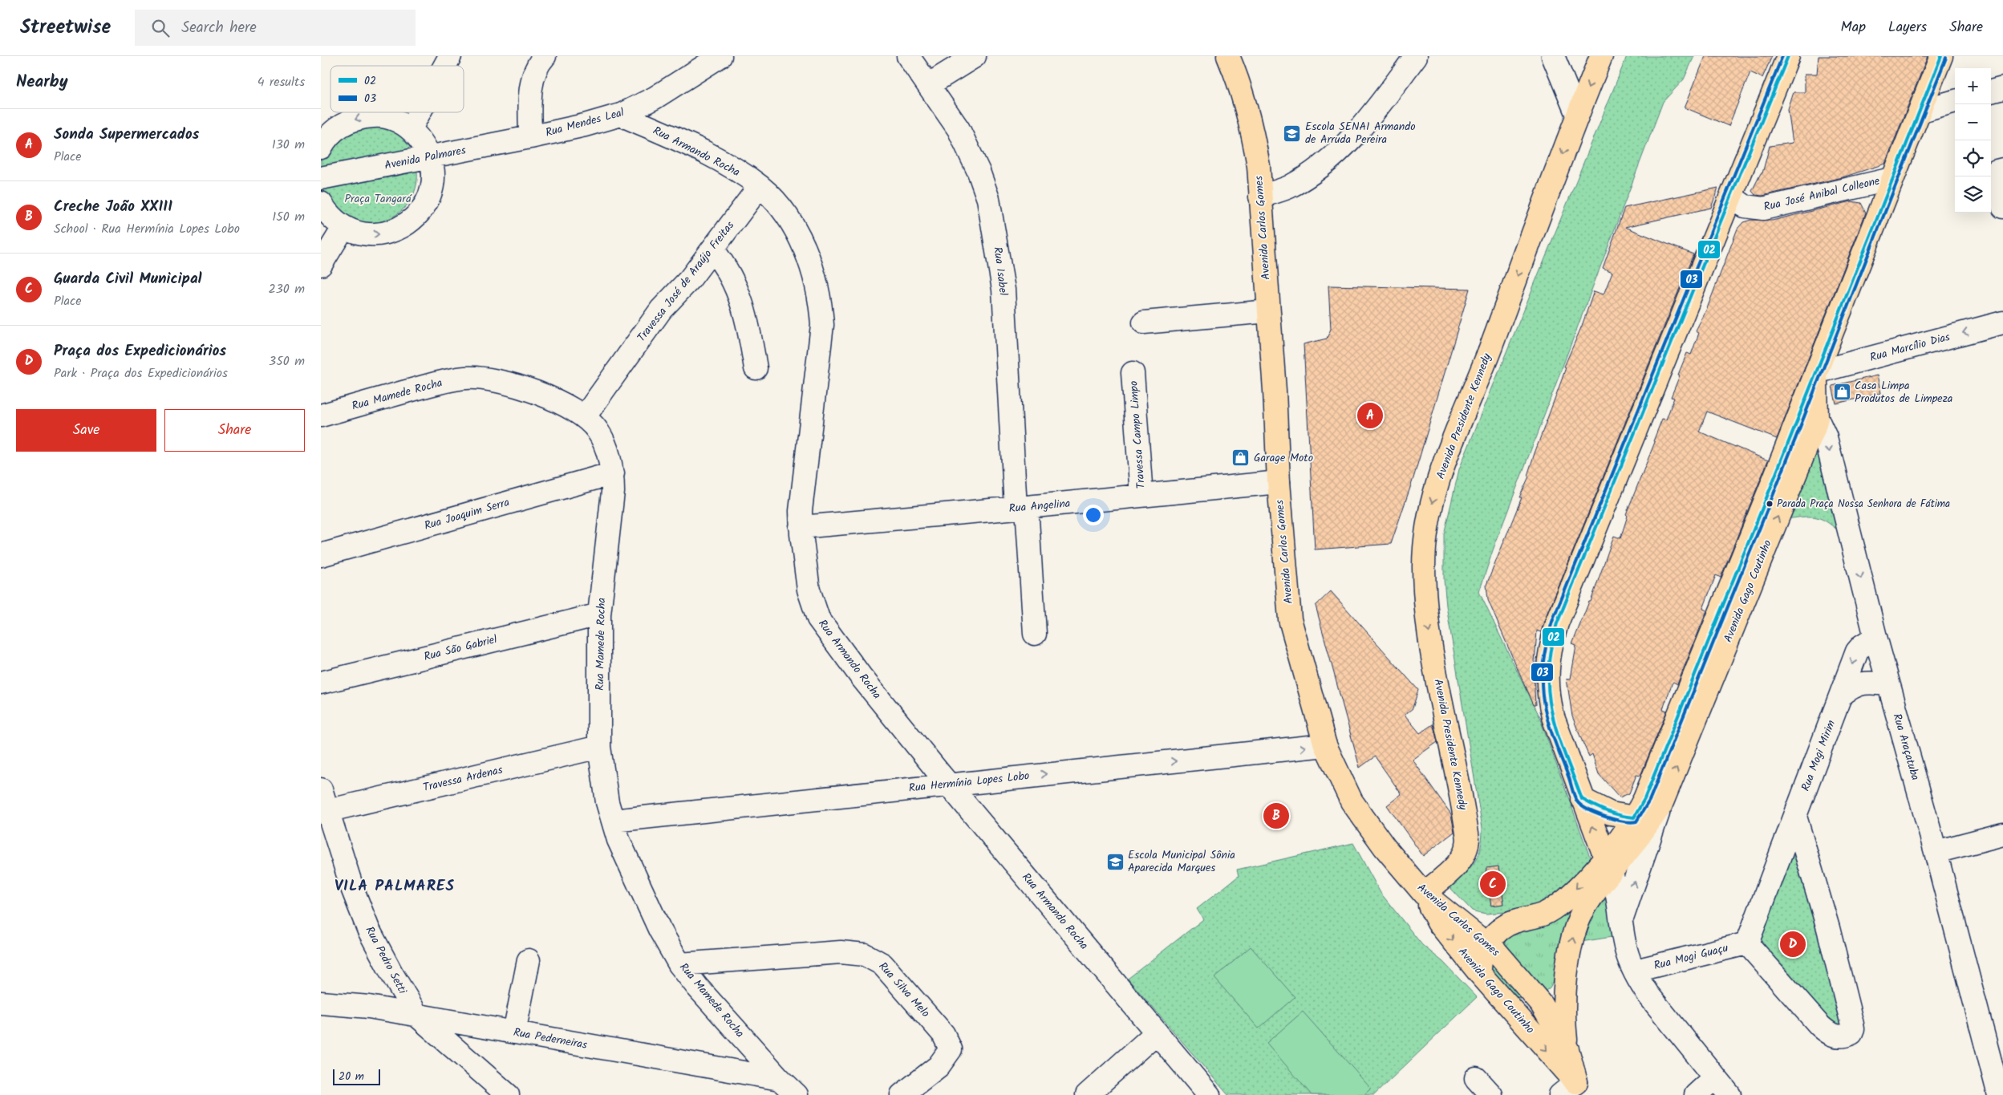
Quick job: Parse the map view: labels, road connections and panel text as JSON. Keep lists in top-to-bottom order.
{
  "streets": {
    "main road": ["Avenida Carlos Gomes", "Avenida Presidente Kennedy", "Avenida Gago Coutinho"],
    "street": [
      "Rua Mendes Leal",
      "Rua Armando Rocha",
      "Avenida Palmares",
      "Rua José Anibal Colleone",
      "Rua Isabel",
      "Travessa José de Araújo Freitas",
      "Rua Marcílio Dias",
      "Rua Mamede Rocha",
      "Travessa Campo Limpo",
      "Rua Angelina",
      "Rua Joaquim Serra",
      "Rua São Gabriel",
      "Rua Araçatuba",
      "Rua Mogi Mirim",
      "Travessa Ardenas",
      "Rua Hermínia Lopes Lobo",
      "Rua Mogi Guaçu",
      "Rua Pedro Setti",
      "Rua Silva Melo",
      "Rua Pederneiras"
    ]
  },
  "crossings": [
    ["Rua Mendes Leal", "Rua Armando Rocha"],
    ["Rua Mendes Leal", "Avenida Palmares"],
    ["Rua Armando Rocha", "Travessa José de Araújo Freitas"],
    ["Rua Armando Rocha", "Rua Angelina"],
    ["Rua Armando Rocha", "Rua Hermínia Lopes Lobo"],
    ["Avenida Carlos Gomes", "Avenida Presidente Kennedy"],
    ["Avenida Carlos Gomes", "Rua Angelina"],
    ["Avenida Carlos Gomes", "Avenida Gago Coutinho"],
    ["Avenida Carlos Gomes", "Rua Hermínia Lopes Lobo"],
    ["Rua Isabel", "Rua Angelina"],
    ["Travessa José de Araújo Freitas", "Rua Mamede Rocha"],
    ["Rua Marcílio Dias", "Avenida Gago Coutinho"],
    ["Rua Mamede Rocha", "Rua Joaquim Serra"],
    ["Rua Mamede Rocha", "Rua São Gabriel"],
    ["Rua Mamede Rocha", "Travessa Ardenas"],
    ["Rua Mamede Rocha", "Rua Hermínia Lopes Lobo"],
    ["Rua Mamede Rocha", "Rua Silva Melo"],
    ["Rua Mamede Rocha", "Rua Pederneiras"],
    ["Avenida Presidente Kennedy", "Avenida Gago Coutinho"],
    ["Travessa Campo Limpo", "Rua Angelina"],
    ["Avenida Gago Coutinho", "Rua Araçatuba"],
    ["Rua Araçatuba", "Rua Mogi Mirim"],
    ["Rua Mogi Mirim", "Rua Mogi Guaçu"],
    ["Travessa Ardenas", "Rua Pedro Setti"],
    ["Rua Pedro Setti", "Rua Pederneiras"]
  ],
  "one_way": ["Rua Marcílio Dias", "Rua Hermínia Lopes Lobo"],
  "districts": ["VILA PALMARES"],
  "parks": ["Praça Tangará"],
  "places": {
    "school or university": ["Escola SENAI Armando de Arruda Pereira", "Escola Municipal Sônia Aparecida Marques"],
    "shop": ["Casa Limpa Produtos de Limpeza", "Garage Moto"],
    "other": ["Parada Praça Nossa Senhora de Fátima"]
  },
  "lines": ["transit line 02", "transit line 03"],
  "legend": ["02", "03"],
  "scale_bar": "20 m",
  "page": {
    "header": "Streetwise",
    "search": "Search here",
    "nav": ["Map", "Layers", "Share"],
    "heading": ["Nearby", "4 results"],
    "map_buttons": ["+", "−"],
    "list": [
      {
        "mark": "A",
        "name": "Sonda Supermercados",
        "note": "Place",
        "value": "130 m"
      },
      {
        "mark": "B",
        "name": "Creche João XXIII",
        "note": "School · Rua Hermínia Lopes Lobo",
        "value": "150 m"
      },
      {
        "mark": "C",
        "name": "Guarda Civil Municipal",
        "note": "Place",
        "value": "230 m"
      },
      {
        "mark": "D",
        "name": "Praça dos Expedicionários",
        "note": "Park · Praça dos Expedicionários",
        "value": "350 m"
      }
    ],
    "buttons": ["Save", "Share"],
    "pins": [
      "A",
      "B",
      "C",
      "D"
    ],
    "scale": "20 m"
  }
}
